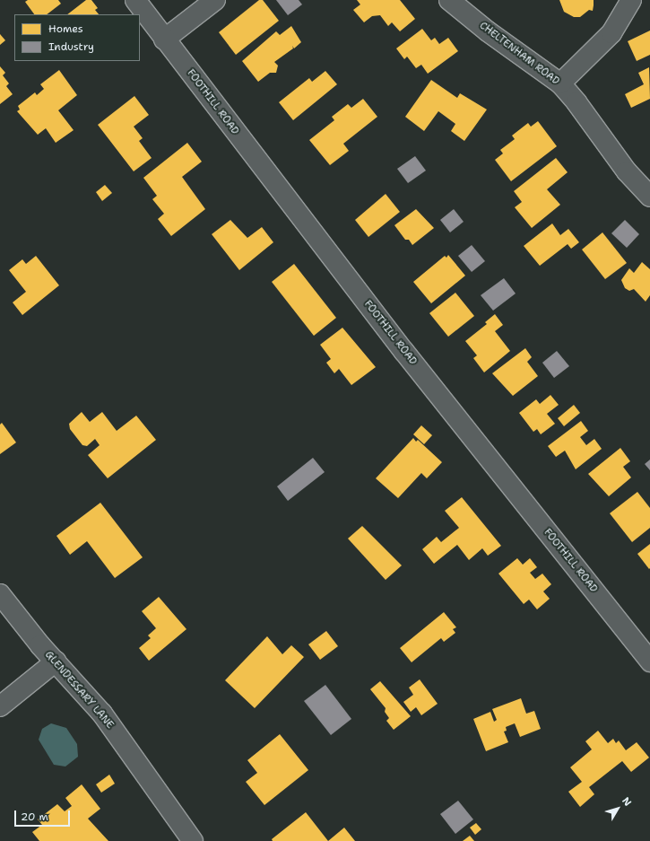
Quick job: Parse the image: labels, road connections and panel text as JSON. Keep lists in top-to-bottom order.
{
  "streets": {
    "street": ["CHELTENHAM ROAD", "FOOTHILL ROAD", "GLENDESSARY LANE"]
  },
  "legend": ["Homes", "Industry"],
  "scale_bar": "20 m",
  "north": "top right"
}
